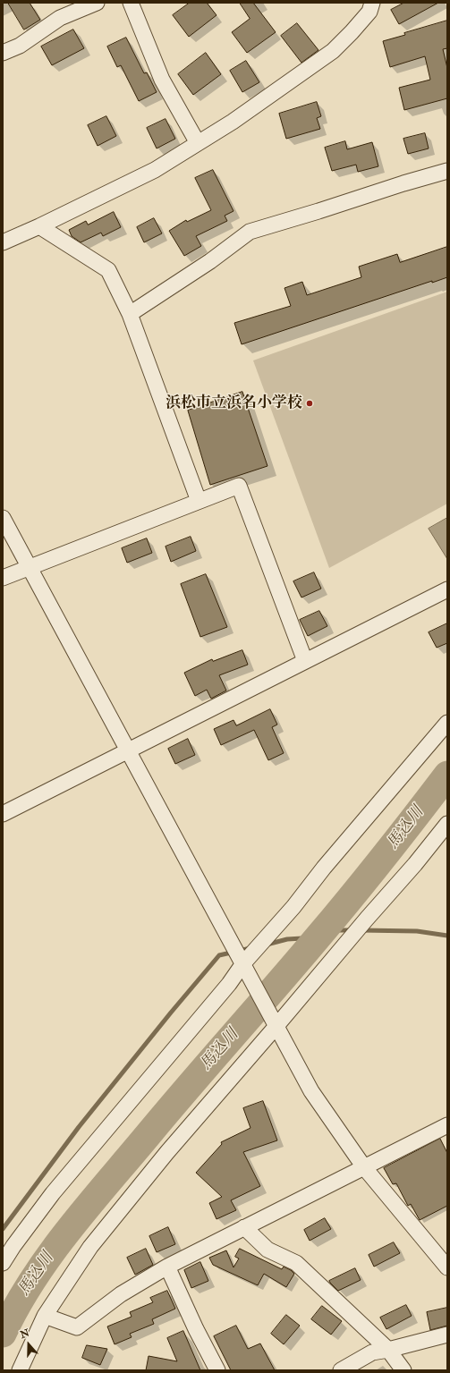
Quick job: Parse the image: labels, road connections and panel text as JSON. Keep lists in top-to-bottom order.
{
  "water": ["馬込川"],
  "places": ["浜松市立浜名小学校"],
  "north": "top"
}
